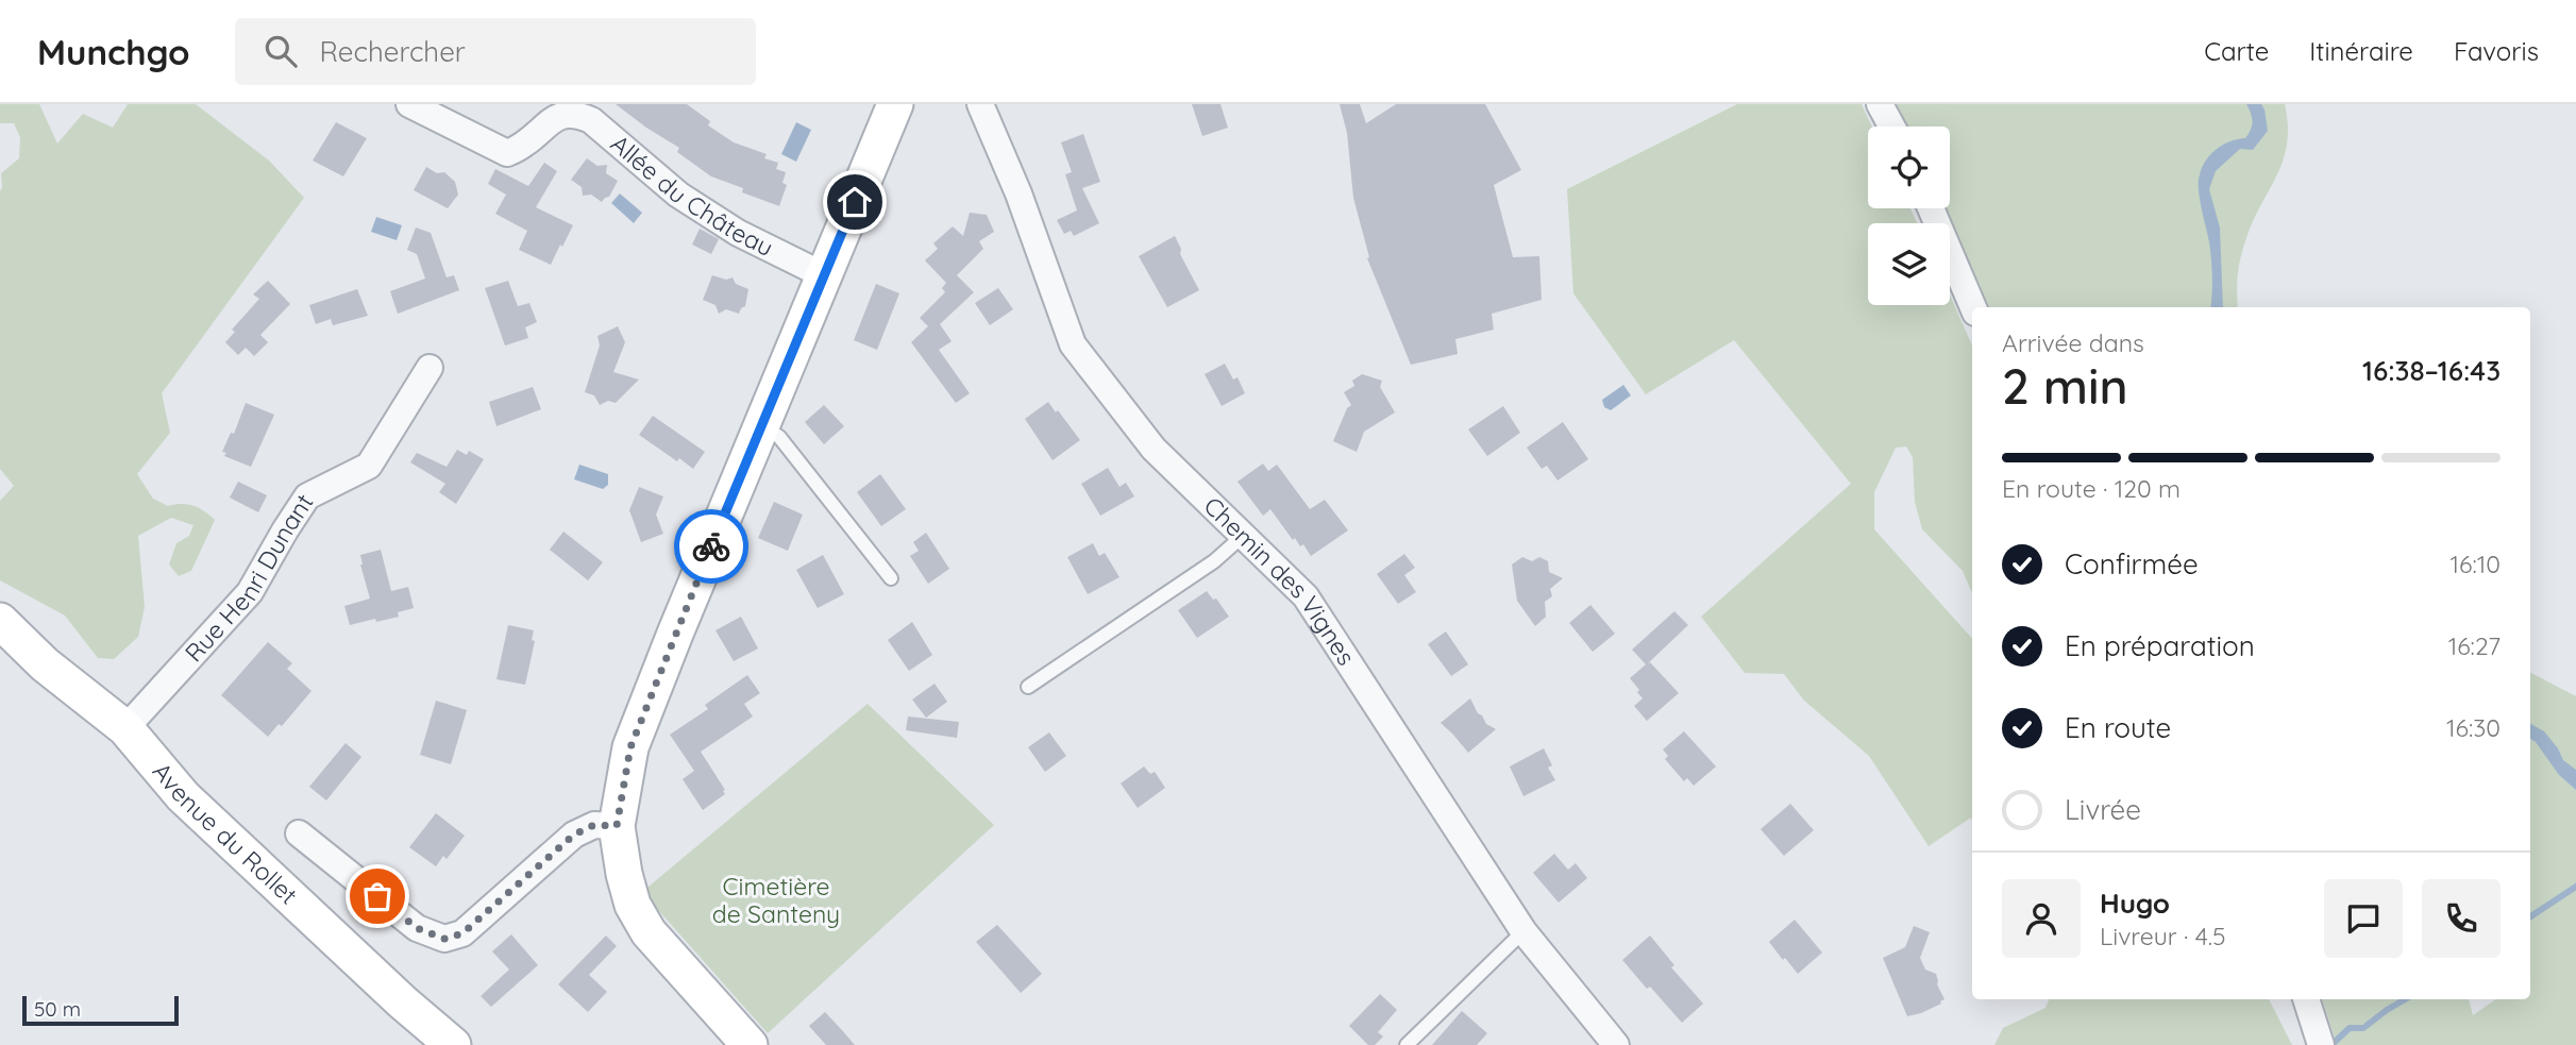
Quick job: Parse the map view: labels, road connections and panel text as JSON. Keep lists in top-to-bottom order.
{
  "streets": {
    "street": [
      "Allée du Château",
      "Rue Henri Dunant",
      "Chemin des Vignes",
      "Avenue du Rollet"
    ]
  },
  "crossings": [
    ["Rue Henri Dunant", "Avenue du Rollet"]
  ],
  "parks": ["Cimetière de Santeny"],
  "scale_bar": "50 m",
  "page": {
    "header": "Munchgo",
    "search": "Rechercher",
    "nav": ["Carte", "Itinéraire", "Favoris"],
    "heading": ["2 min", "Arrivée dans", "16:38–16:43"],
    "panel": ["Hugo", "Livreur · 4.5"],
    "bar": "En route · 120 m",
    "list": [
      ["Confirmée", "16:10"],
      ["En préparation", "16:27"],
      ["En route", "16:30"],
      "Livrée"
    ],
    "scale": "50 m"
  }
}
